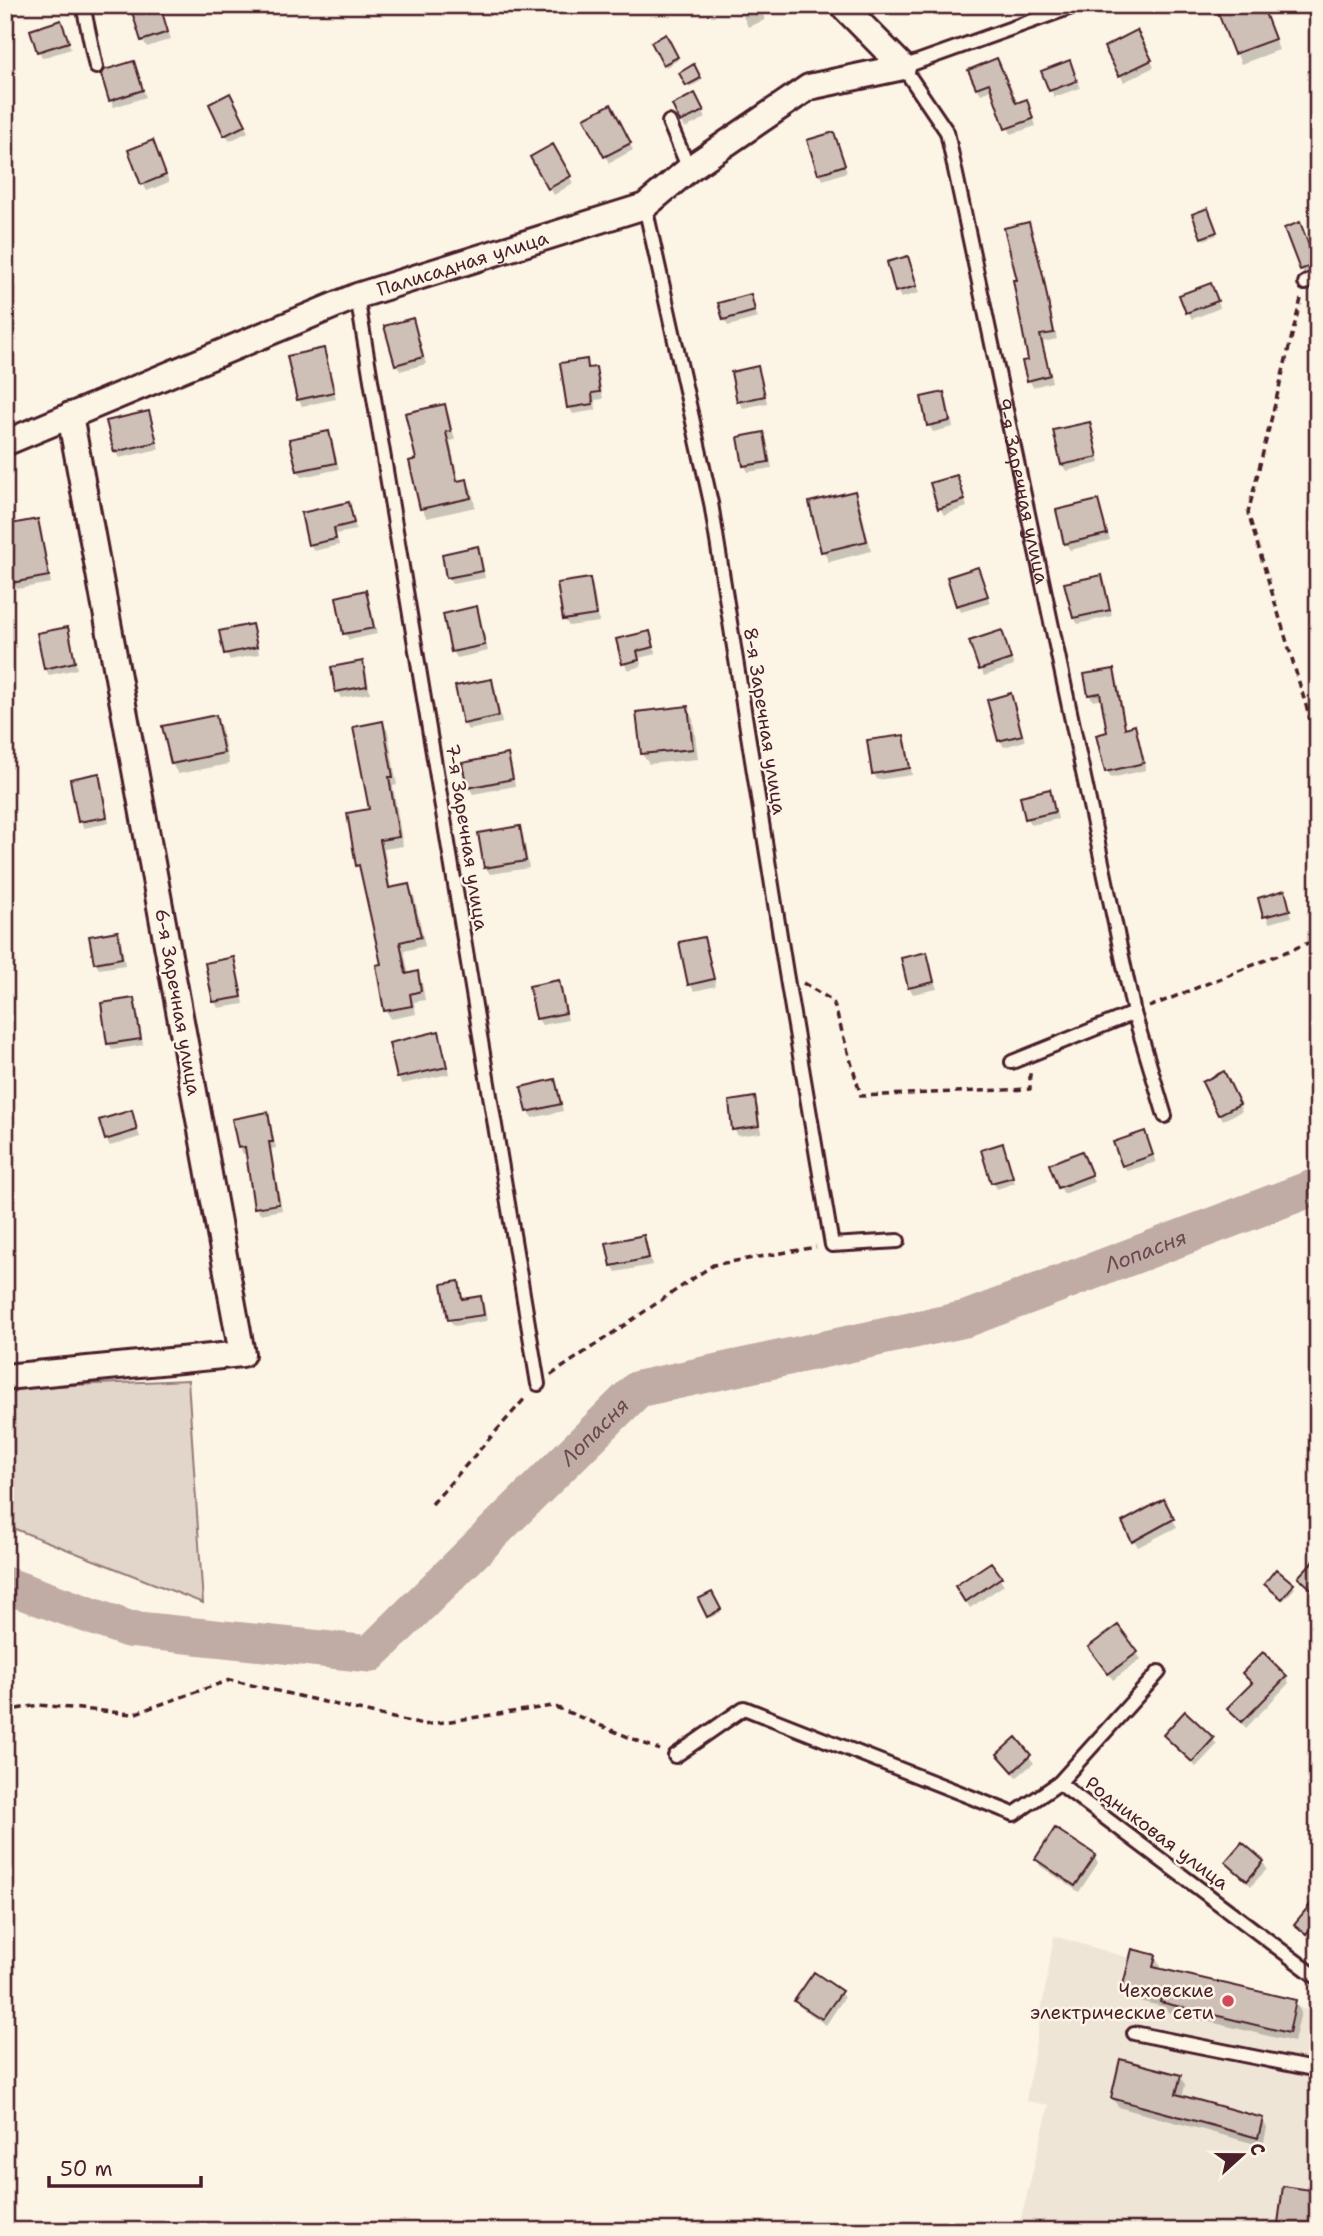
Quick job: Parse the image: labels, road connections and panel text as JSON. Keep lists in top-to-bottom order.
{
  "streets": {
    "street": ["Палисадная улица", "9-я Заречная улица", "6-я Заречная улица"],
    "lane": ["8-я Заречная улица", "7-я Заречная улица", "Родниковая улица"]
  },
  "crossings": [
    ["Палисадная улица", "9-я Заречная улица"],
    ["Палисадная улица", "8-я Заречная улица"],
    ["Палисадная улица", "7-я Заречная улица"],
    ["Палисадная улица", "6-я Заречная улица"]
  ],
  "water": ["Лопасня"],
  "places": ["Чеховские электрические сети"],
  "scale_bar": "50 m",
  "north": "right"
}
